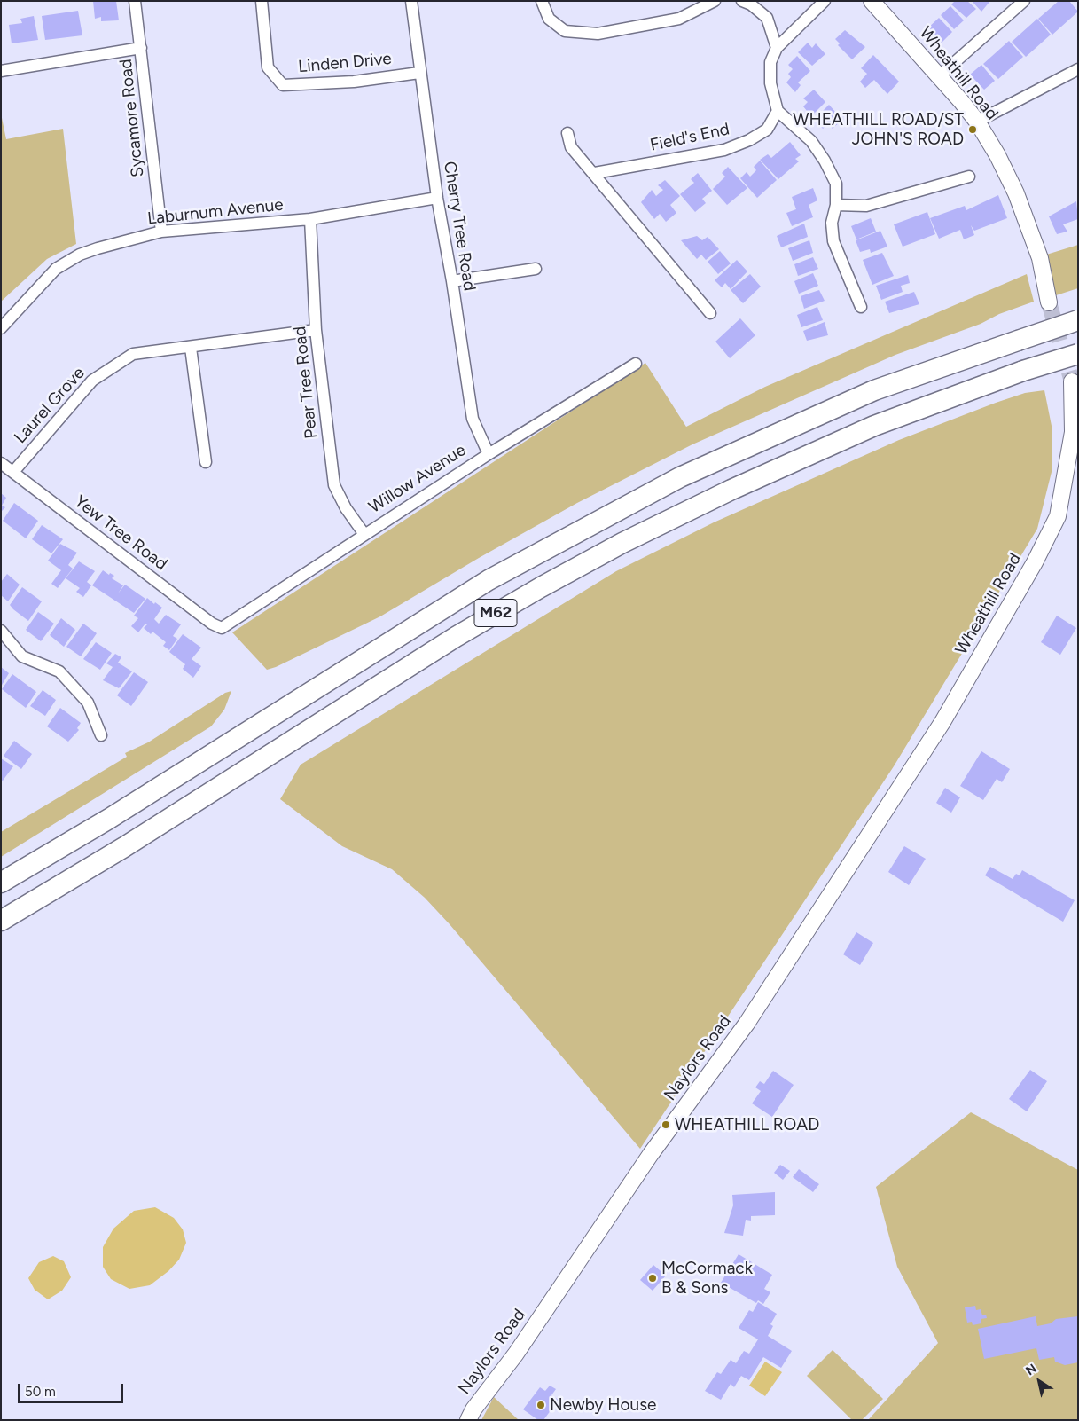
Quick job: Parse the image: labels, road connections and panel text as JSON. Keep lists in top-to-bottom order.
{
  "streets": {
    "highway": ["M62"],
    "street": [
      "Linden Drive",
      "Wheathill Road",
      "Sycamore Road",
      "Field's End",
      "Laburnum Avenue",
      "Cherry Tree Road",
      "Pear Tree Road",
      "Laurel Grove",
      "Willow Avenue",
      "Yew Tree Road",
      "Naylors Road"
    ]
  },
  "crossings": [
    ["Linden Drive", "Cherry Tree Road"],
    ["Wheathill Road", "Naylors Road"],
    ["Sycamore Road", "Laburnum Avenue"],
    ["Laburnum Avenue", "Cherry Tree Road"],
    ["Laburnum Avenue", "Pear Tree Road"],
    ["Cherry Tree Road", "Willow Avenue"],
    ["Pear Tree Road", "Laurel Grove"],
    ["Pear Tree Road", "Willow Avenue"],
    ["Laurel Grove", "Yew Tree Road"],
    ["Willow Avenue", "Yew Tree Road"]
  ],
  "places": [
    "WHEATHILL ROAD/ST JOHN'S ROAD",
    "WHEATHILL ROAD",
    "McCormack B & Sons",
    "Newby House"
  ],
  "scale_bar": "50 m",
  "north": "top left"
}
